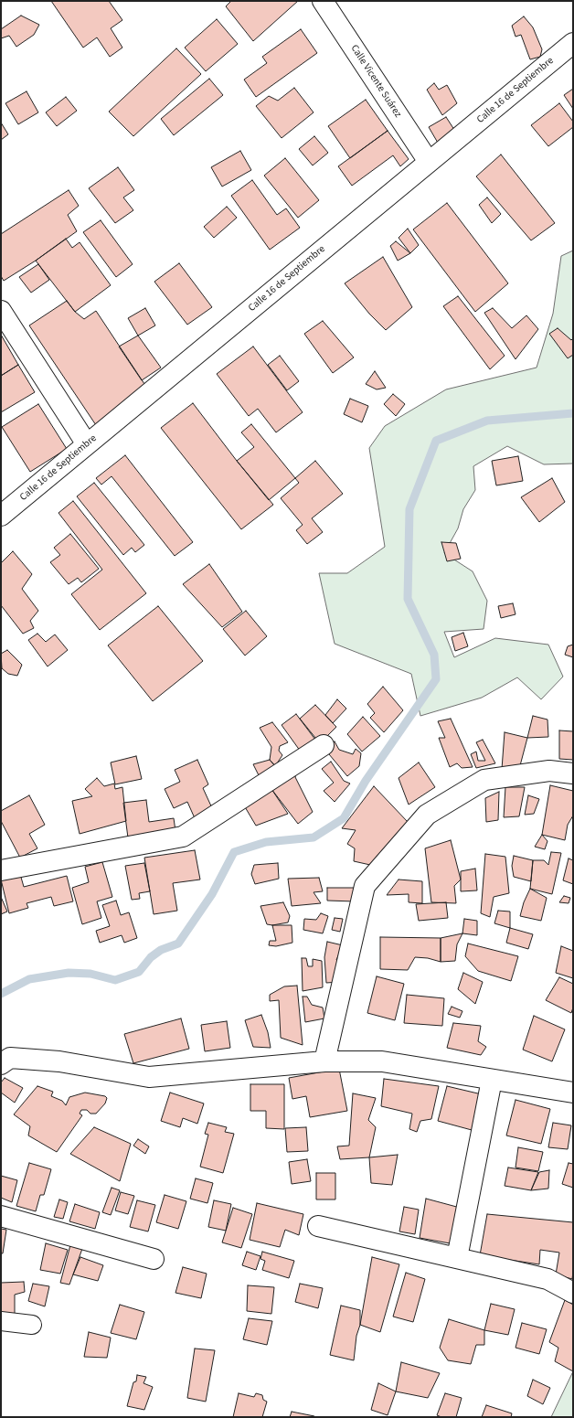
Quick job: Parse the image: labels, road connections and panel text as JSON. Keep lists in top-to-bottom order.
{
  "streets": {
    "street": ["Calle Vicente Suárez", "Calle 16 de Septiembre"]
  },
  "crossings": [
    ["Calle Vicente Suárez", "Calle 16 de Septiembre"]
  ]
}
